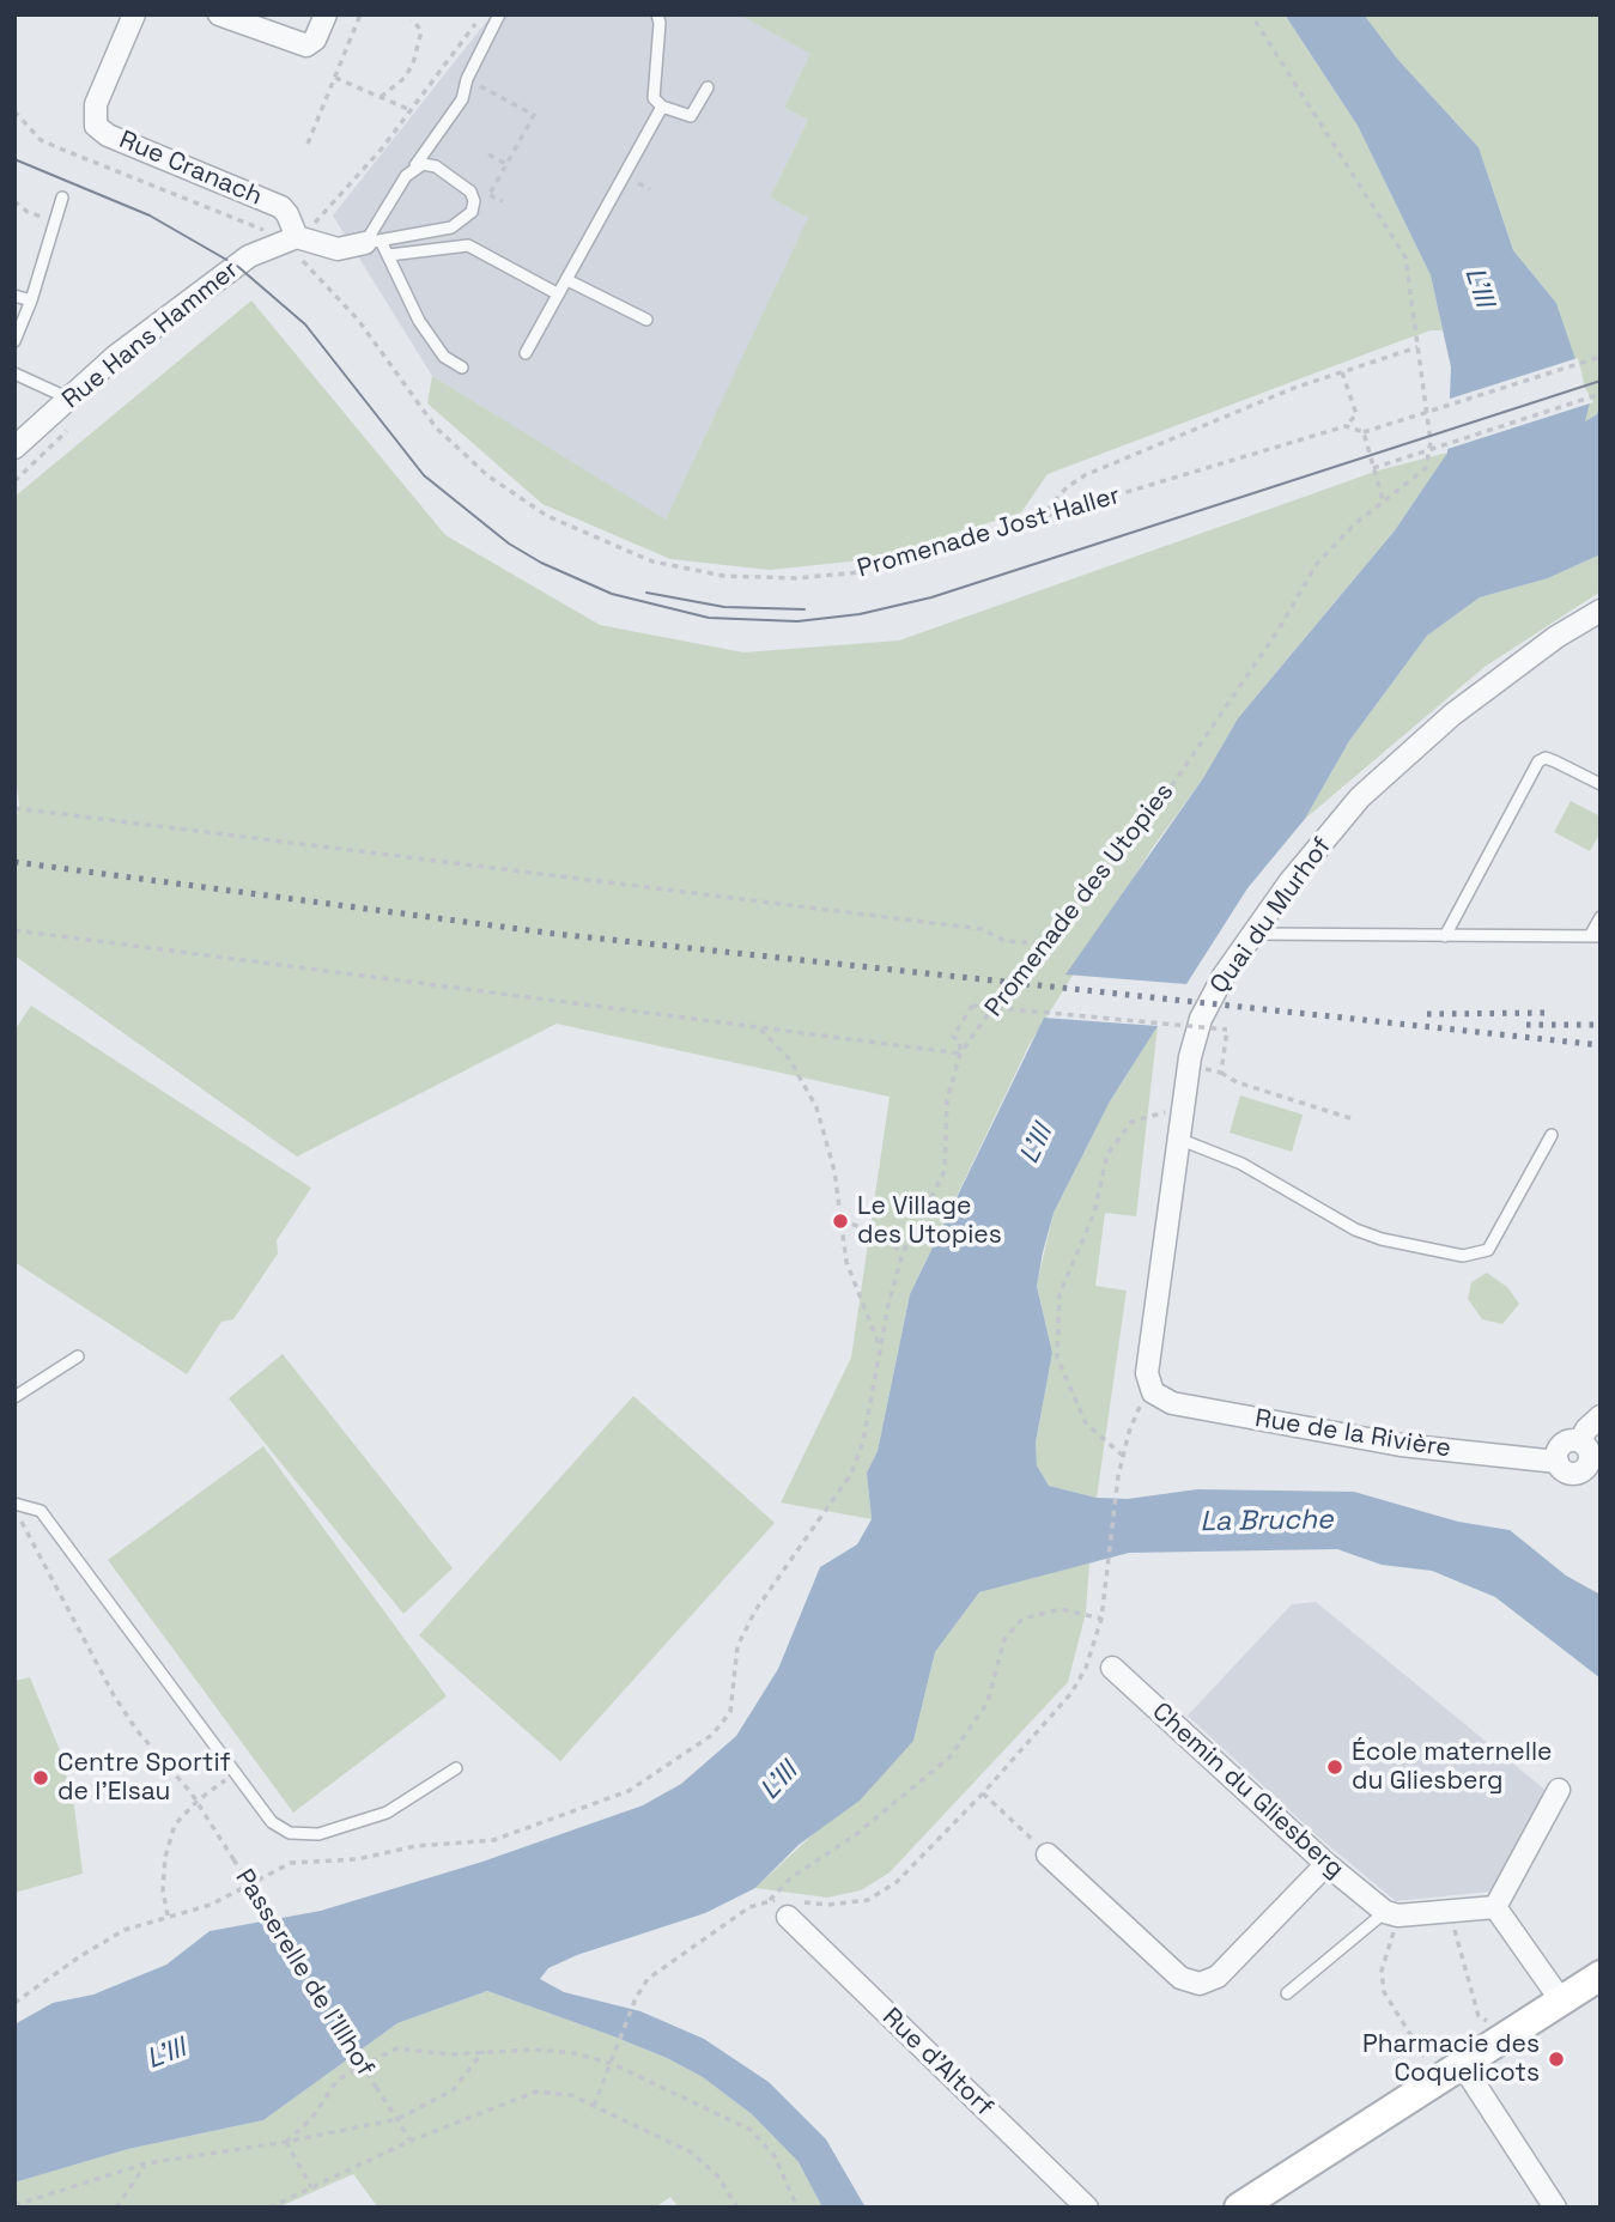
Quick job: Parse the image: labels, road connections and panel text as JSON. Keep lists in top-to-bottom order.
{
  "streets": {
    "street": [
      "Rue Cranach",
      "Rue Hans Hammer",
      "Quai du Murhof",
      "Rue de la Rivière",
      "Chemin du Gliesberg",
      "Rue d'Altorf"
    ],
    "path": ["Promenade Jost Haller", "Promenade des Utopies", "Passerelle de l'Illhof"]
  },
  "crossings": [
    ["Rue Cranach", "Rue Hans Hammer"],
    ["Rue Cranach", "Promenade Jost Haller"],
    ["Rue Hans Hammer", "Promenade Jost Haller"],
    ["Quai du Murhof", "Rue de la Rivière"]
  ],
  "water": ["L'Ill", "La Bruche"],
  "places": [
    "Le Village des Utopies",
    "École maternelle du Gliesberg",
    "Centre Sportif de l'Elsau",
    "Pharmacie des Coquelicots"
  ]
}
